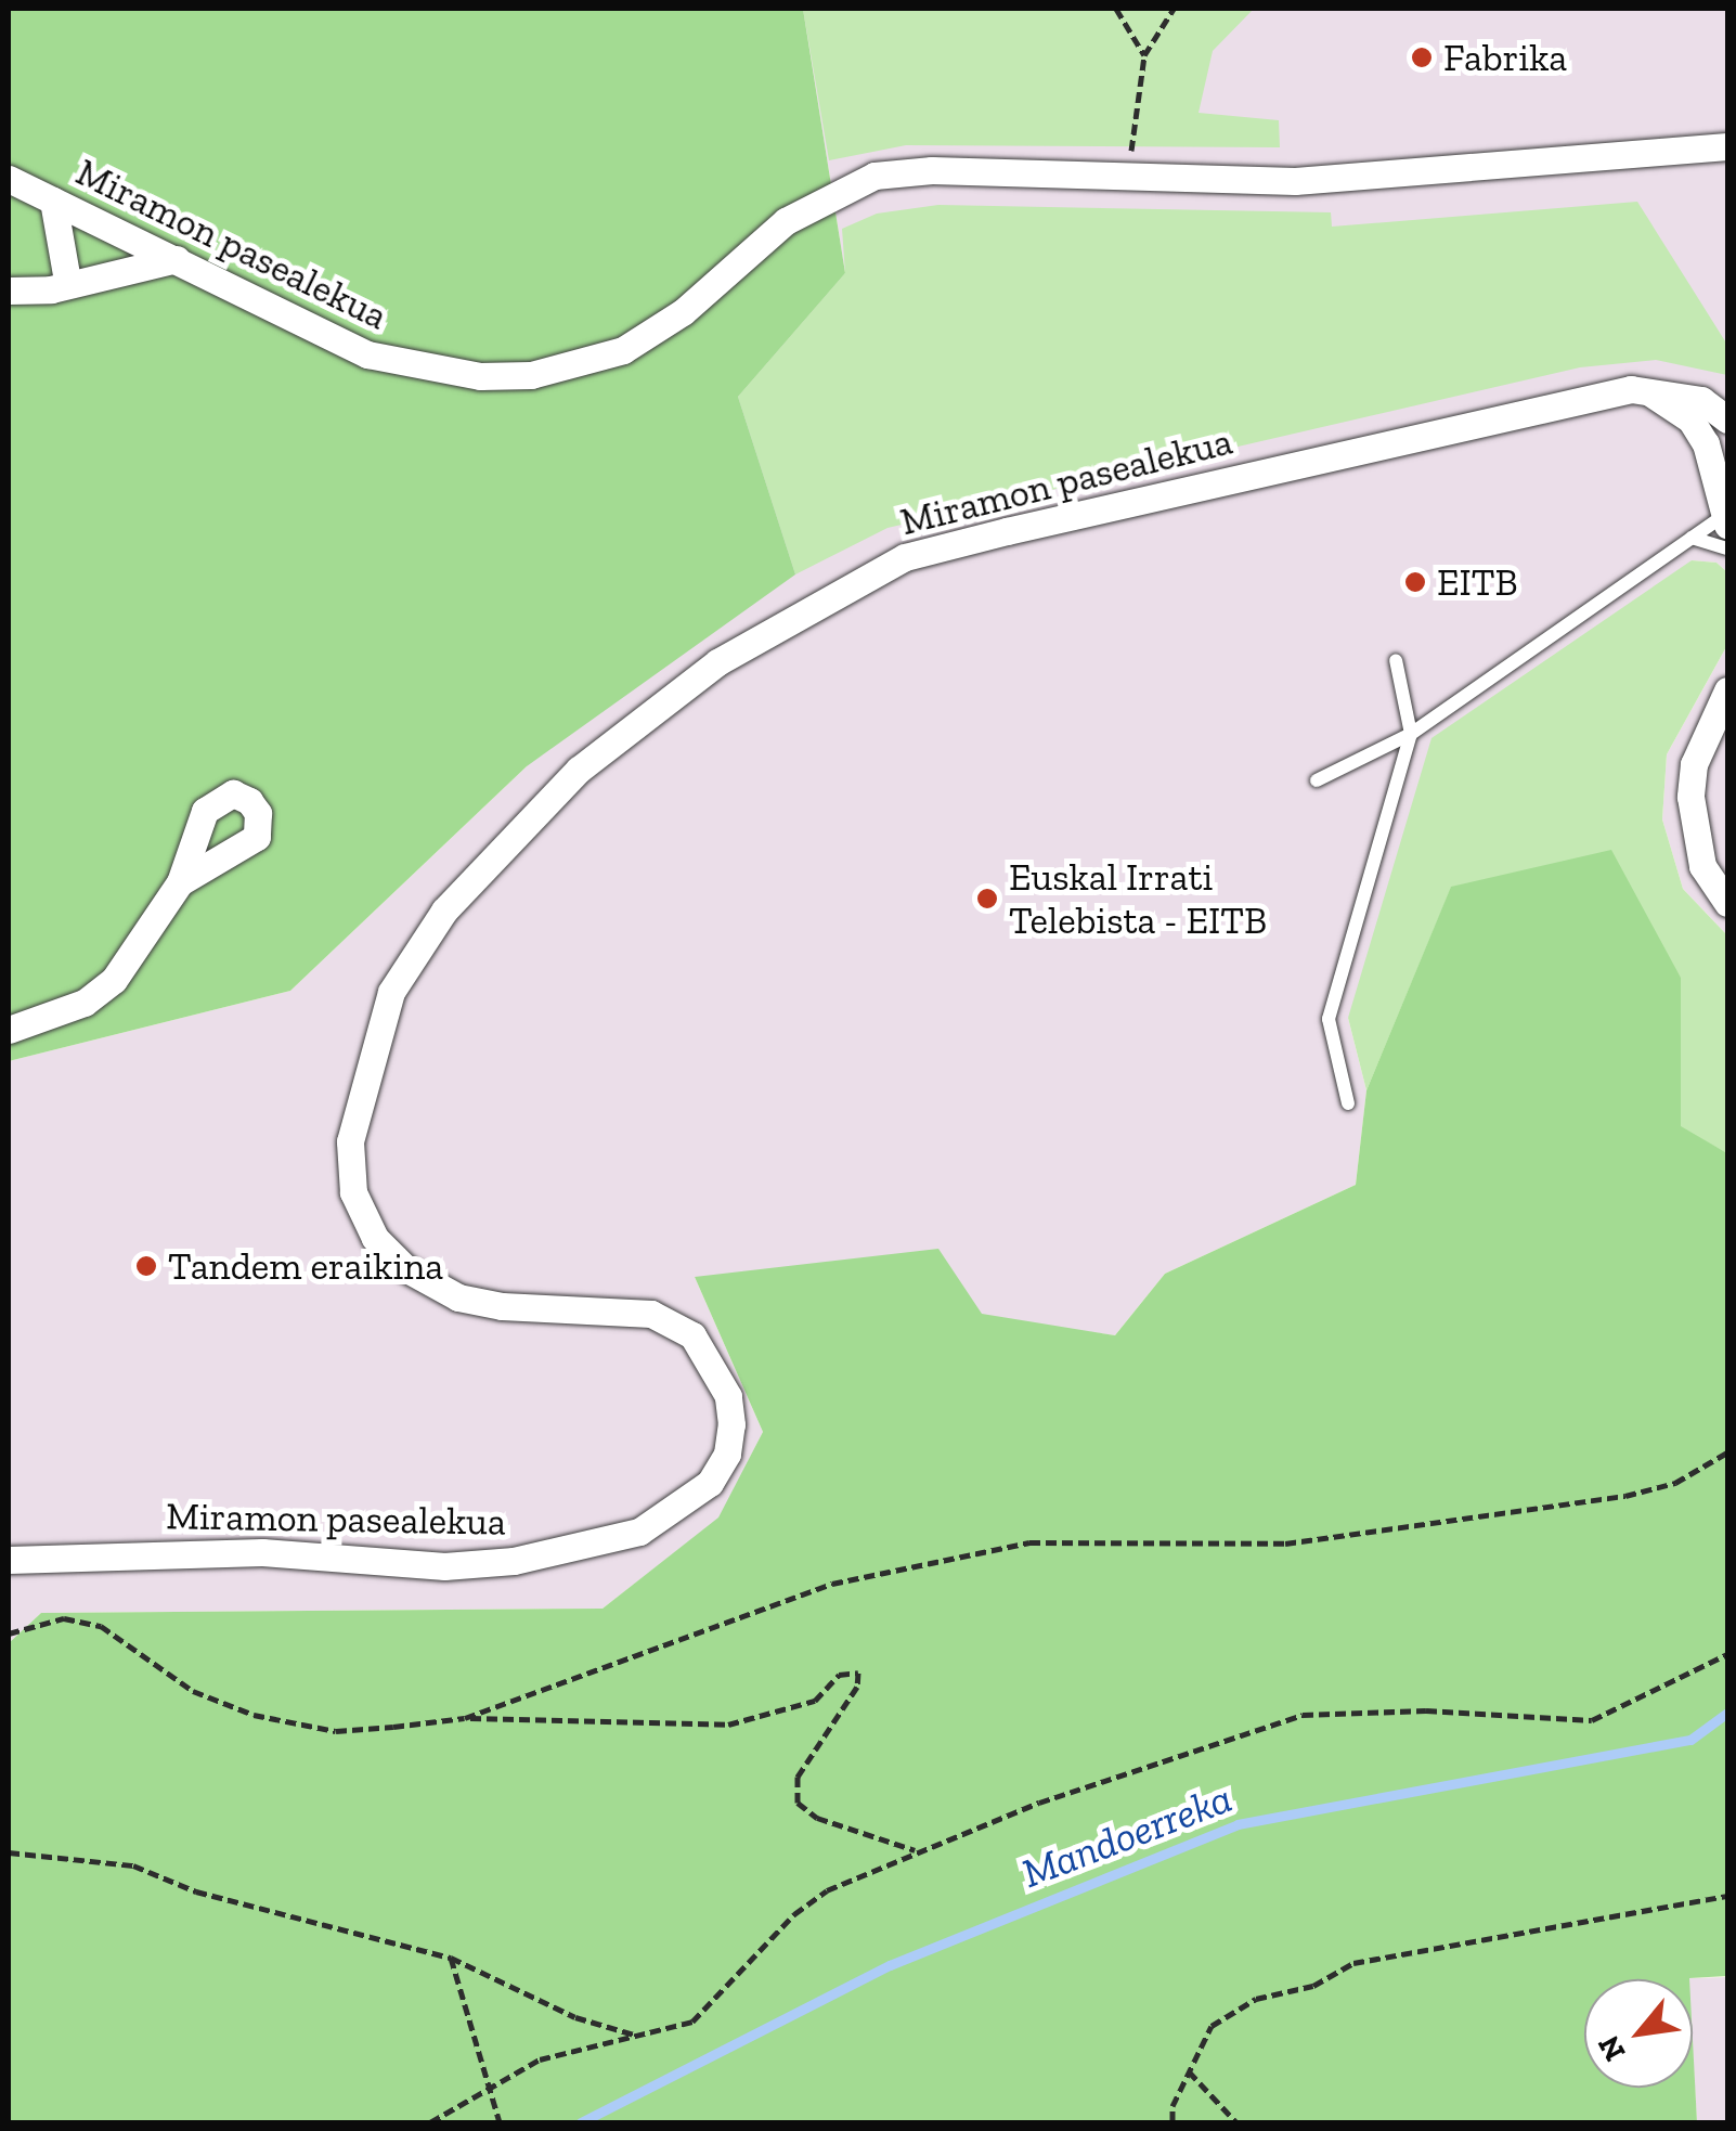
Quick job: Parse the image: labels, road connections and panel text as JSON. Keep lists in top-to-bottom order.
{
  "streets": {
    "street": ["Miramon pasealekua"]
  },
  "water": ["Mandoerreka"],
  "places": [
    "Fabrika",
    "EITB",
    "Euskal Irrati Telebista - EITB",
    "Tandem eraikina"
  ],
  "north": "bottom left"
}
